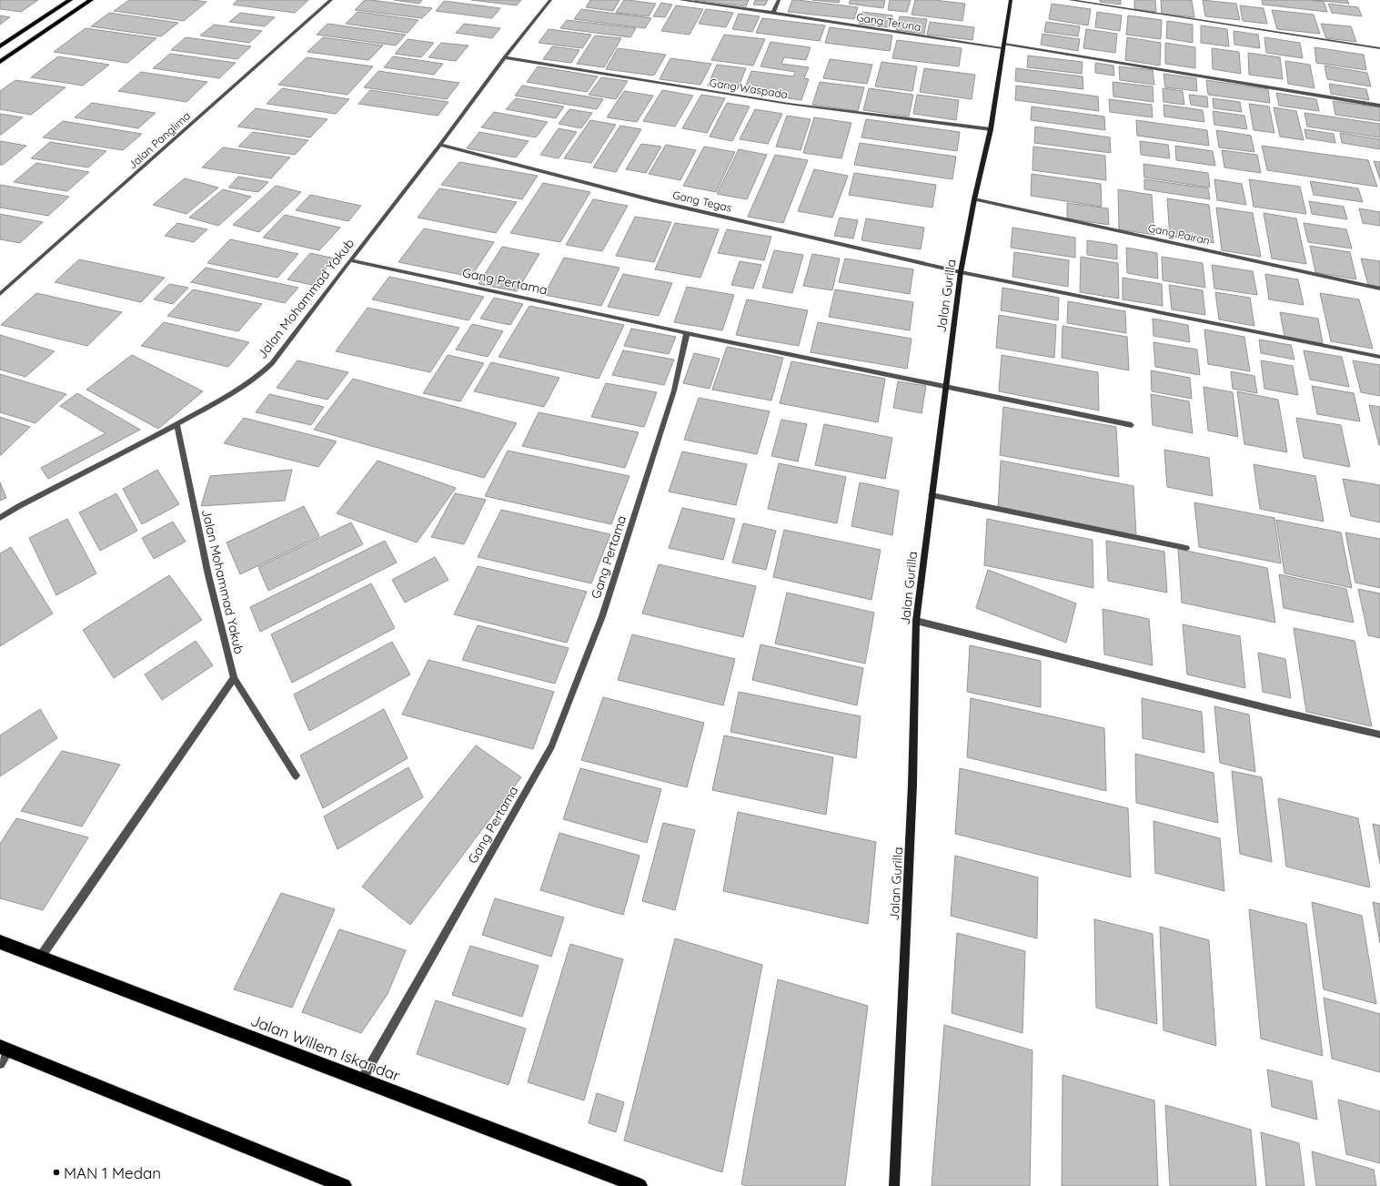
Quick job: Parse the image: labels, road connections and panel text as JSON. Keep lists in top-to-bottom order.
{
  "streets": {
    "highway": ["Jalan Willem Iskandar"],
    "street": [
      "Gang Teruna",
      "Gang Waspada",
      "Jalan Panglima",
      "Gang Tegas",
      "Gang Pairan",
      "Gang Pertama",
      "Jalan Gurilla",
      "Jalan Mohammad Yakub"
    ]
  },
  "crossings": [
    ["Gang Teruna", "Jalan Gurilla"],
    ["Gang Waspada", "Jalan Gurilla"],
    ["Gang Waspada", "Jalan Mohammad Yakub"],
    ["Gang Tegas", "Jalan Gurilla"],
    ["Gang Tegas", "Jalan Mohammad Yakub"],
    ["Gang Pairan", "Jalan Gurilla"],
    ["Gang Pertama", "Jalan Mohammad Yakub"],
    ["Gang Pertama", "Jalan Willem Iskandar"]
  ],
  "places": ["MAN 1 Medan"]
}
